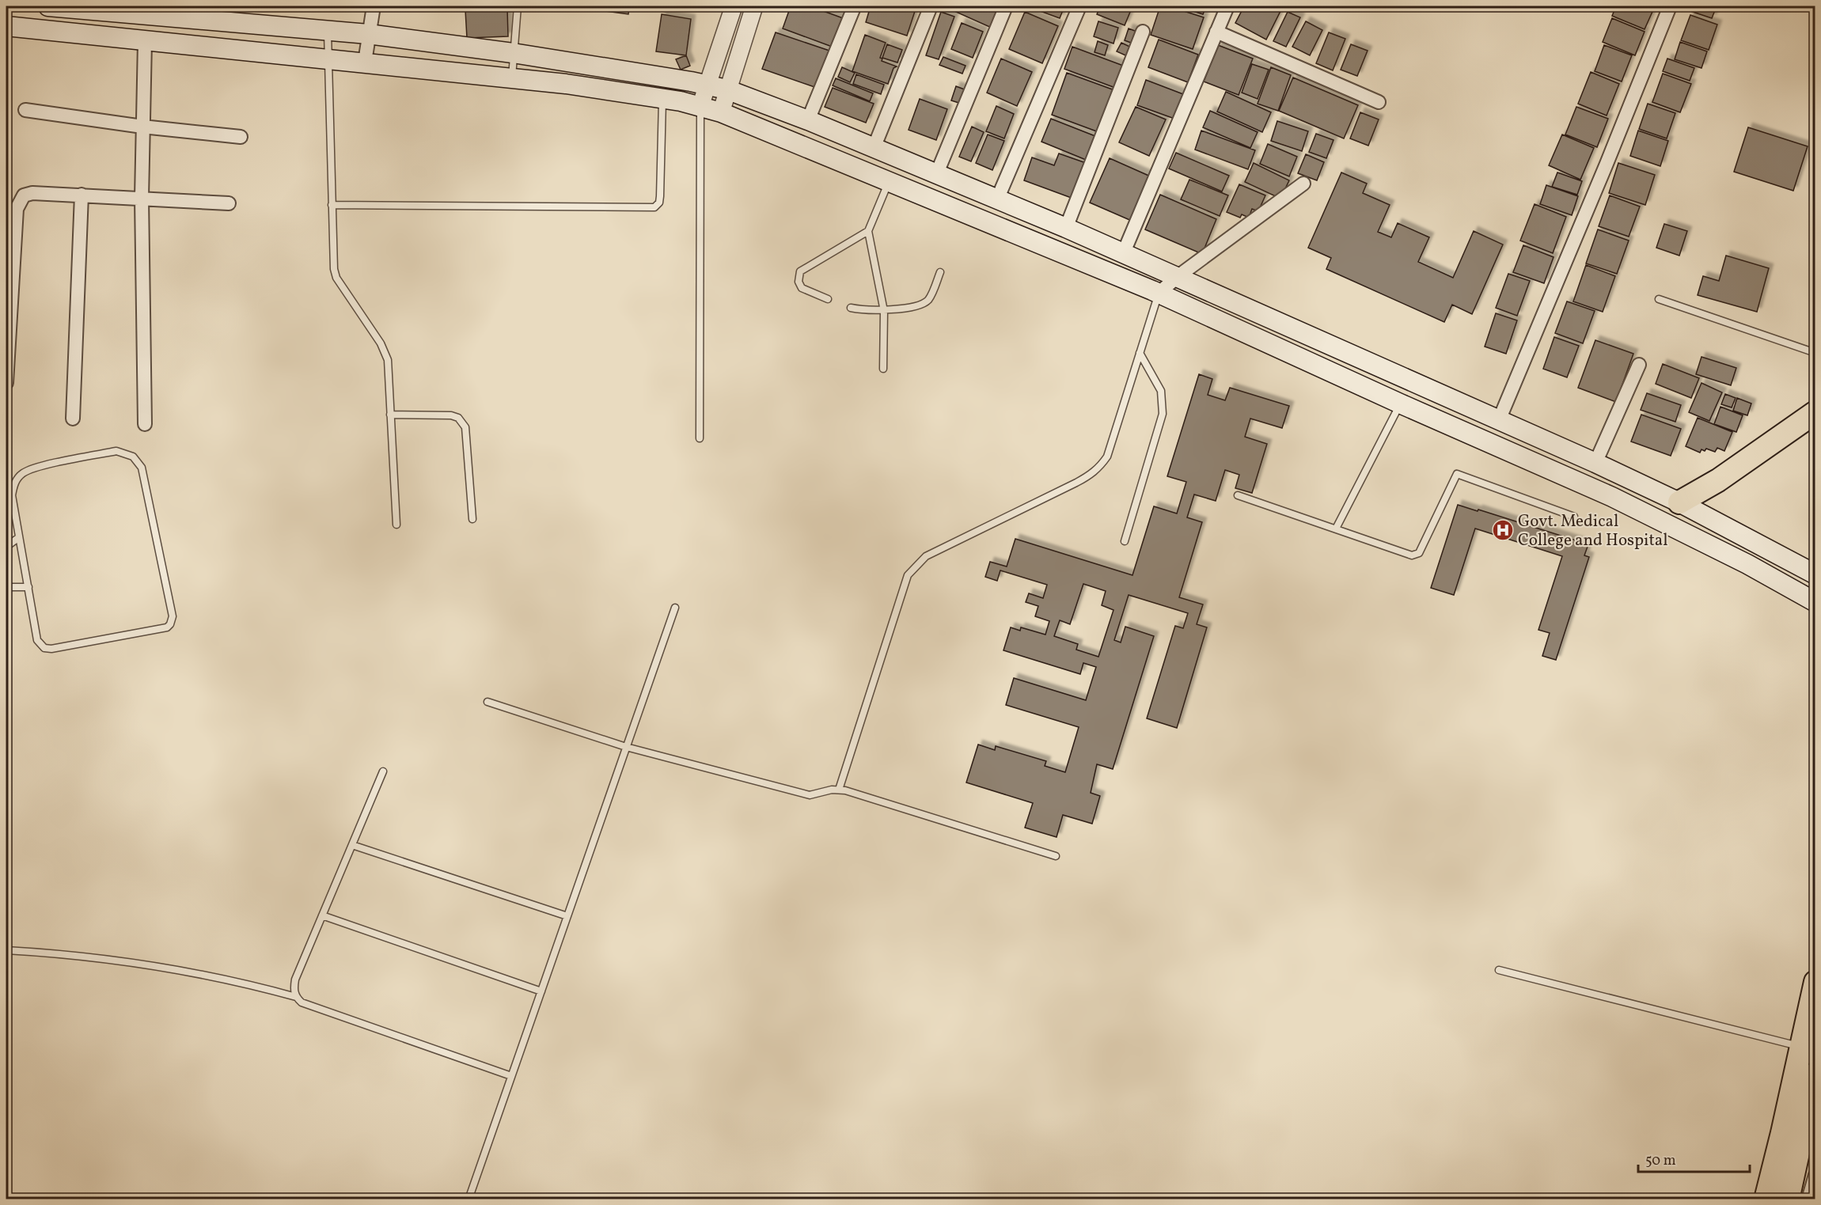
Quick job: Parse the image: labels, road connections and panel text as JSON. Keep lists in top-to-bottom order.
{
  "places": {
    "hospital": ["Govt. Medical College and Hospital"]
  },
  "scale_bar": "50 m"
}
